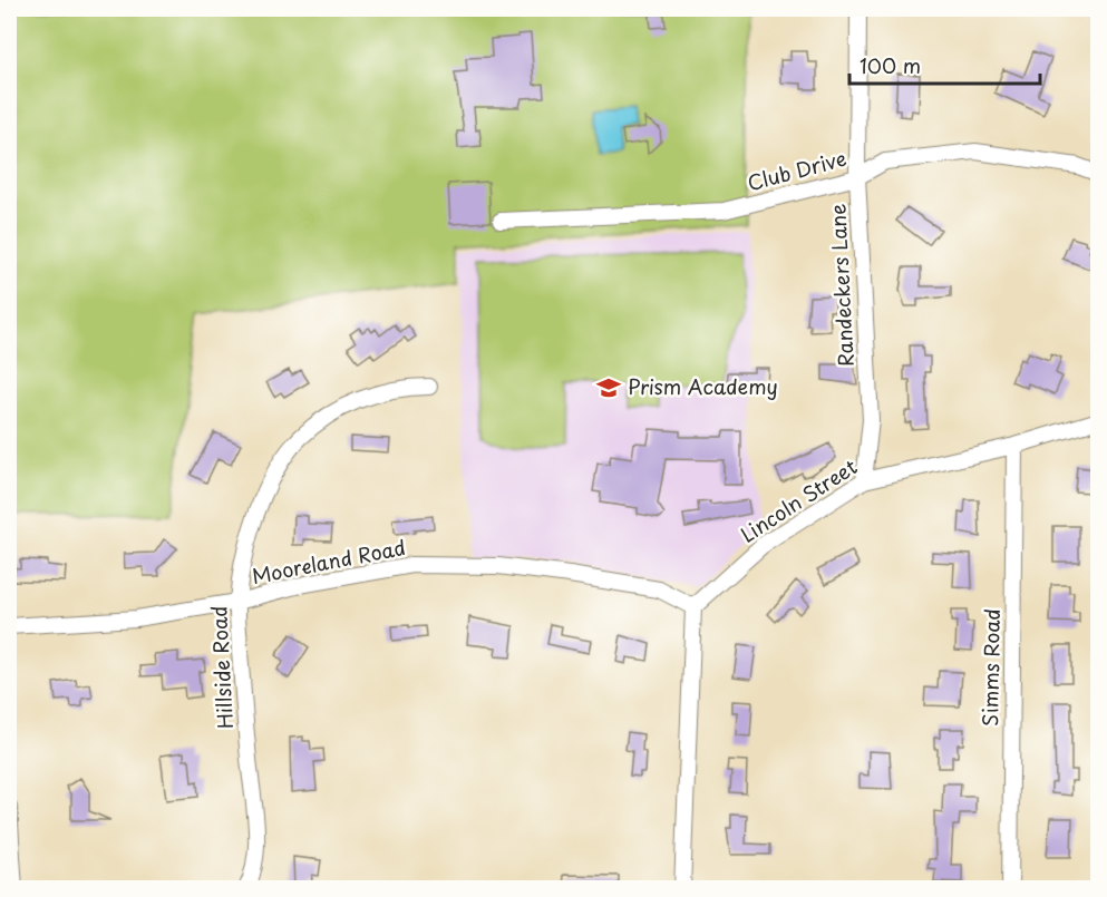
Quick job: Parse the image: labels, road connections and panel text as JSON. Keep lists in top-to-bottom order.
{
  "streets": {
    "street": [
      "Club Drive",
      "Randeckers Lane",
      "Lincoln Street",
      "Mooreland Road",
      "Hillside Road",
      "Simms Road"
    ]
  },
  "crossings": [
    ["Club Drive", "Randeckers Lane"],
    ["Randeckers Lane", "Lincoln Street"],
    ["Lincoln Street", "Mooreland Road"],
    ["Lincoln Street", "Simms Road"],
    ["Mooreland Road", "Hillside Road"]
  ],
  "places": {
    "school or university": ["Prism Academy"]
  },
  "scale_bar": "100 m"
}
